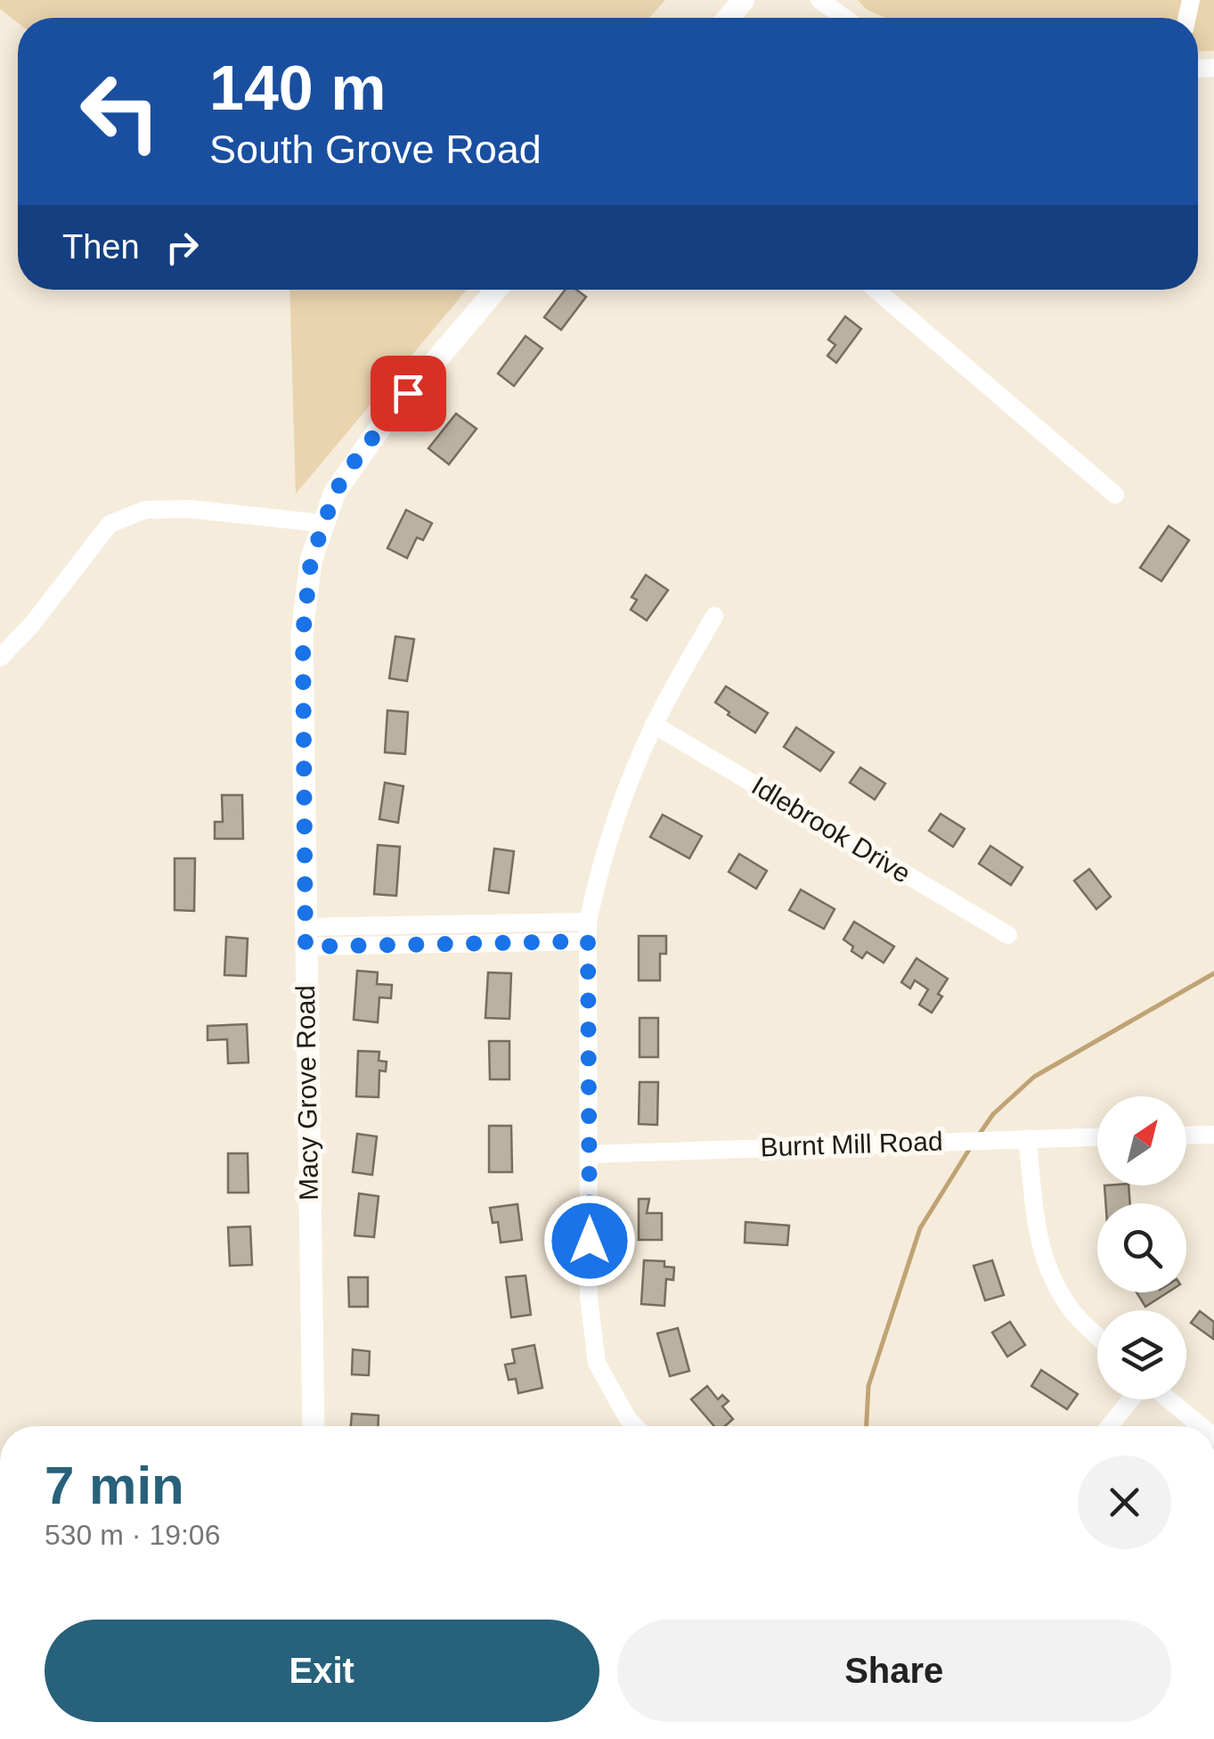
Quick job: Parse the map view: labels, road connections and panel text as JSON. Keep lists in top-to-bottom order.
{
  "streets": {
    "main road": ["Macy Grove Road"],
    "street": ["Idlebrook Drive", "Burnt Mill Road"]
  },
  "north": "top right",
  "page": {
    "turn": ["140 m", "South Grove Road"],
    "then": "Then",
    "heading": ["7 min", "530 m · 19:06"],
    "buttons": ["Exit", "Share"]
  }
}
